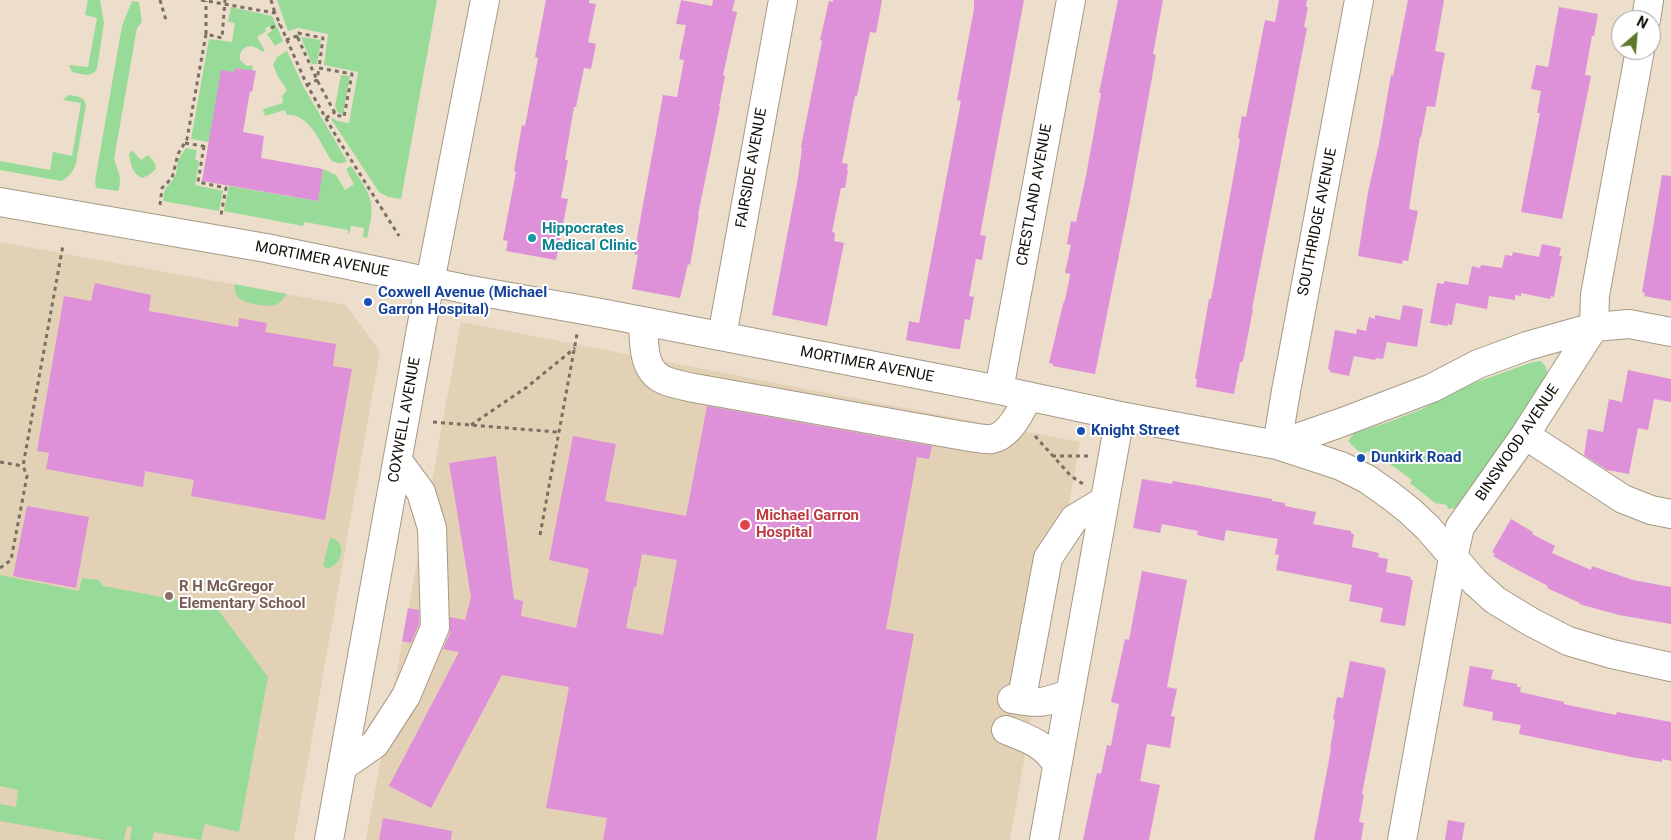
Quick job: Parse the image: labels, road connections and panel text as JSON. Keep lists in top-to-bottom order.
{
  "streets": {
    "street": [
      "FAIRSIDE AVENUE",
      "CRESTLAND AVENUE",
      "SOUTHRIDGE AVENUE",
      "MORTIMER AVENUE",
      "COXWELL AVENUE",
      "BINSWOOD AVENUE"
    ]
  },
  "crossings": [
    ["FAIRSIDE AVENUE", "MORTIMER AVENUE"],
    ["CRESTLAND AVENUE", "MORTIMER AVENUE"],
    ["SOUTHRIDGE AVENUE", "MORTIMER AVENUE"],
    ["MORTIMER AVENUE", "COXWELL AVENUE"],
    ["MORTIMER AVENUE", "BINSWOOD AVENUE"]
  ],
  "places": [
    "Hippocrates Medical Clinic",
    "Coxwell Avenue (Michael Garron Hospital)",
    "Knight Street",
    "Dunkirk Road",
    "Michael Garron Hospital",
    "R H McGregor Elementary School"
  ],
  "north": "top right"
}
